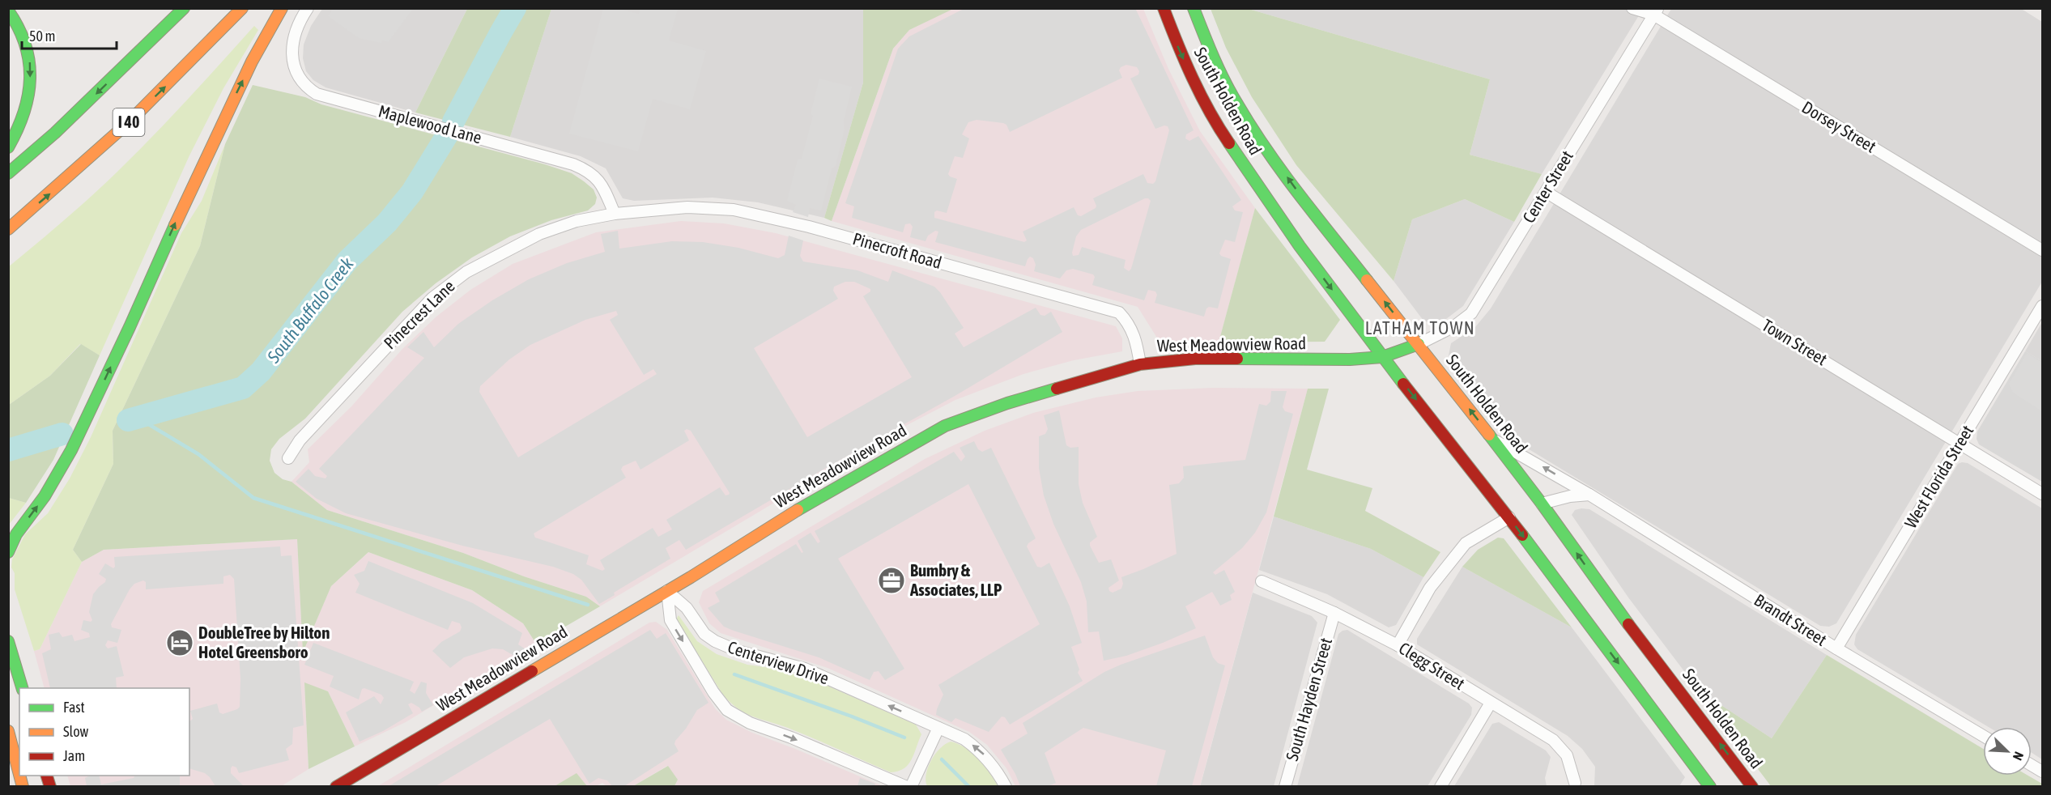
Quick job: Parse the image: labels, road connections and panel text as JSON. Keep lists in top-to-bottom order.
{
  "streets": {
    "main road": ["South Holden Road", "I 40", "West Meadowview Road"],
    "street": [
      "Maplewood Lane",
      "Dorsey Street",
      "Center Street",
      "Pinecroft Road",
      "Pinecrest Lane",
      "Town Street",
      "West Florida Street",
      "Brandt Street",
      "Centerview Drive",
      "Clegg Street",
      "South Hayden Street"
    ]
  },
  "crossings": [
    ["South Holden Road", "Center Street"],
    ["South Holden Road", "West Meadowview Road"],
    ["South Holden Road", "Brandt Street"],
    ["Maplewood Lane", "Pinecroft Road"],
    ["Maplewood Lane", "Pinecrest Lane"],
    ["Dorsey Street", "Center Street"],
    ["Center Street", "Town Street"],
    ["Center Street", "West Meadowview Road"],
    ["Pinecroft Road", "Pinecrest Lane"],
    ["Pinecroft Road", "West Meadowview Road"],
    ["Town Street", "West Florida Street"],
    ["West Meadowview Road", "Centerview Drive"],
    ["West Florida Street", "Brandt Street"],
    ["Clegg Street", "South Hayden Street"]
  ],
  "districts": ["LATHAM TOWN"],
  "water": ["South Buffalo Creek"],
  "places": {
    "office": ["Bumbry & Associates, LLP"],
    "hotel": ["DoubleTree by Hilton Hotel Greensboro"]
  },
  "legend": ["Fast", "Slow", "Jam"],
  "scale_bar": "50 m",
  "north": "bottom right"
}
